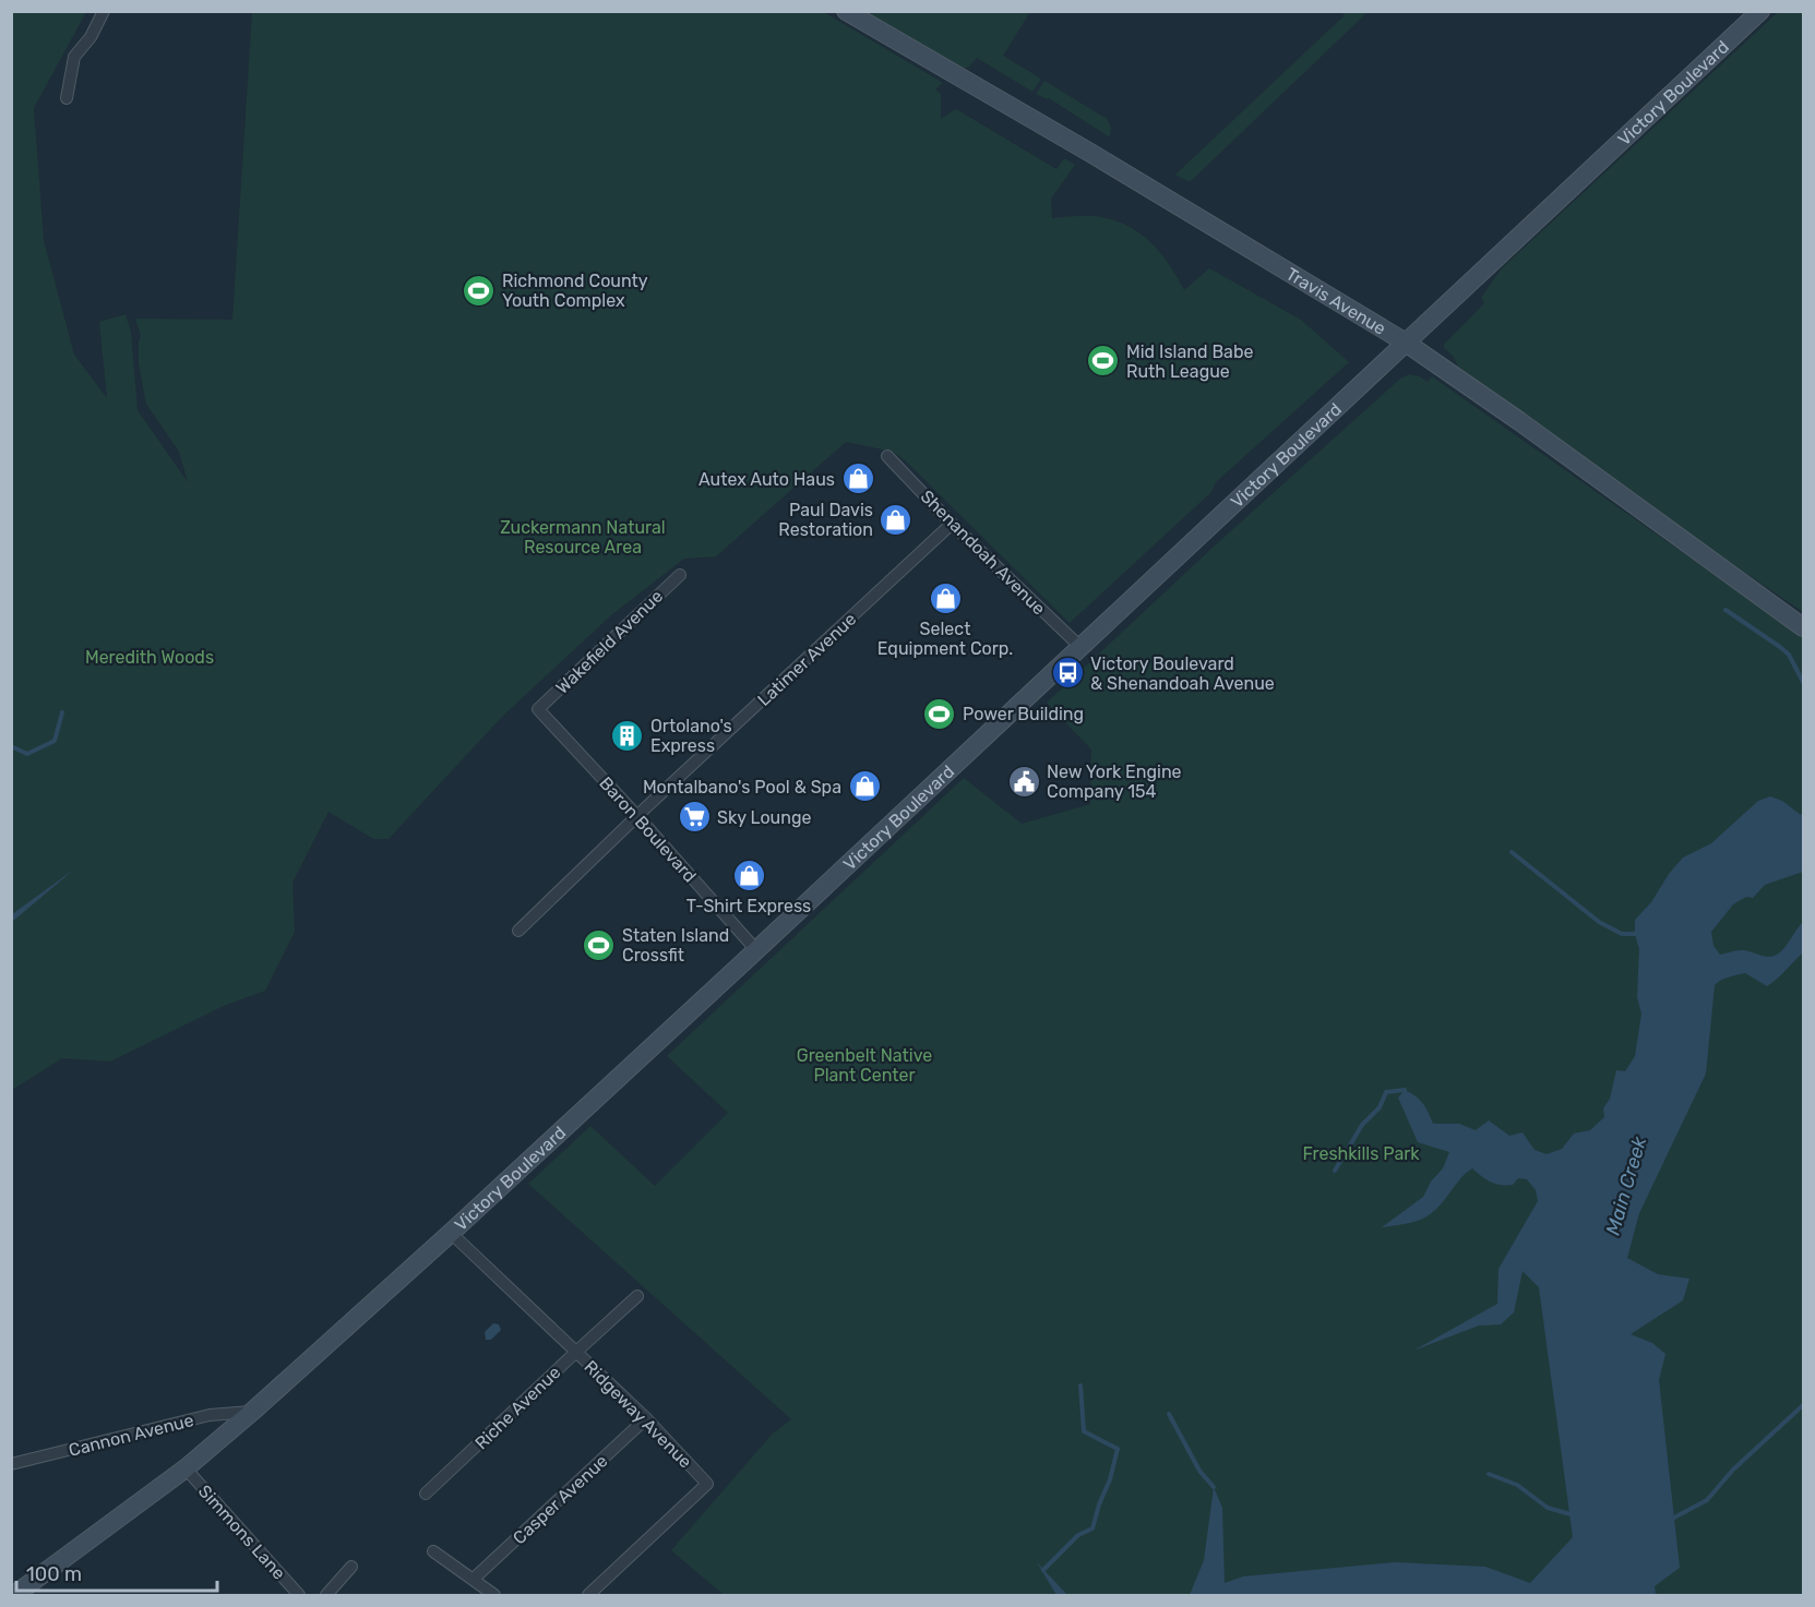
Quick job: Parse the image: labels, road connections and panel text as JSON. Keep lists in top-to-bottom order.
{
  "streets": {
    "main road": ["Victory Boulevard", "Travis Avenue"],
    "street": [
      "Shenandoah Avenue",
      "Wakefield Avenue",
      "Latimer Avenue",
      "Baron Boulevard",
      "Riche Avenue",
      "Ridgeway Avenue",
      "Cannon Avenue",
      "Casper Avenue",
      "Simmons Lane"
    ]
  },
  "crossings": [
    ["Victory Boulevard", "Travis Avenue"],
    ["Victory Boulevard", "Shenandoah Avenue"],
    ["Victory Boulevard", "Baron Boulevard"],
    ["Victory Boulevard", "Ridgeway Avenue"],
    ["Victory Boulevard", "Cannon Avenue"],
    ["Victory Boulevard", "Simmons Lane"],
    ["Shenandoah Avenue", "Latimer Avenue"],
    ["Wakefield Avenue", "Baron Boulevard"],
    ["Latimer Avenue", "Baron Boulevard"],
    ["Riche Avenue", "Ridgeway Avenue"],
    ["Ridgeway Avenue", "Casper Avenue"]
  ],
  "water": ["Main Creek"],
  "parks": [
    "Zuckermann Natural Resource Area",
    "Meredith Woods",
    "Greenbelt Native Plant Center",
    "Freshkills Park"
  ],
  "places": {
    "sports": [
      "Richmond County Youth Complex",
      "Mid Island Babe Ruth League",
      "Power Building",
      "Staten Island Crossfit"
    ],
    "shop": [
      "Autex Auto Haus",
      "Paul Davis Restoration",
      "Select Equipment Corp.",
      "Montalbano's Pool & Spa",
      "T-Shirt Express"
    ],
    "bus stop": ["Victory Boulevard & Shenandoah Avenue"],
    "building": ["Ortolano's Express"],
    "public building": ["New York Engine Company 154"],
    "supermarket": ["Sky Lounge"]
  },
  "scale_bar": "100 m"
}
